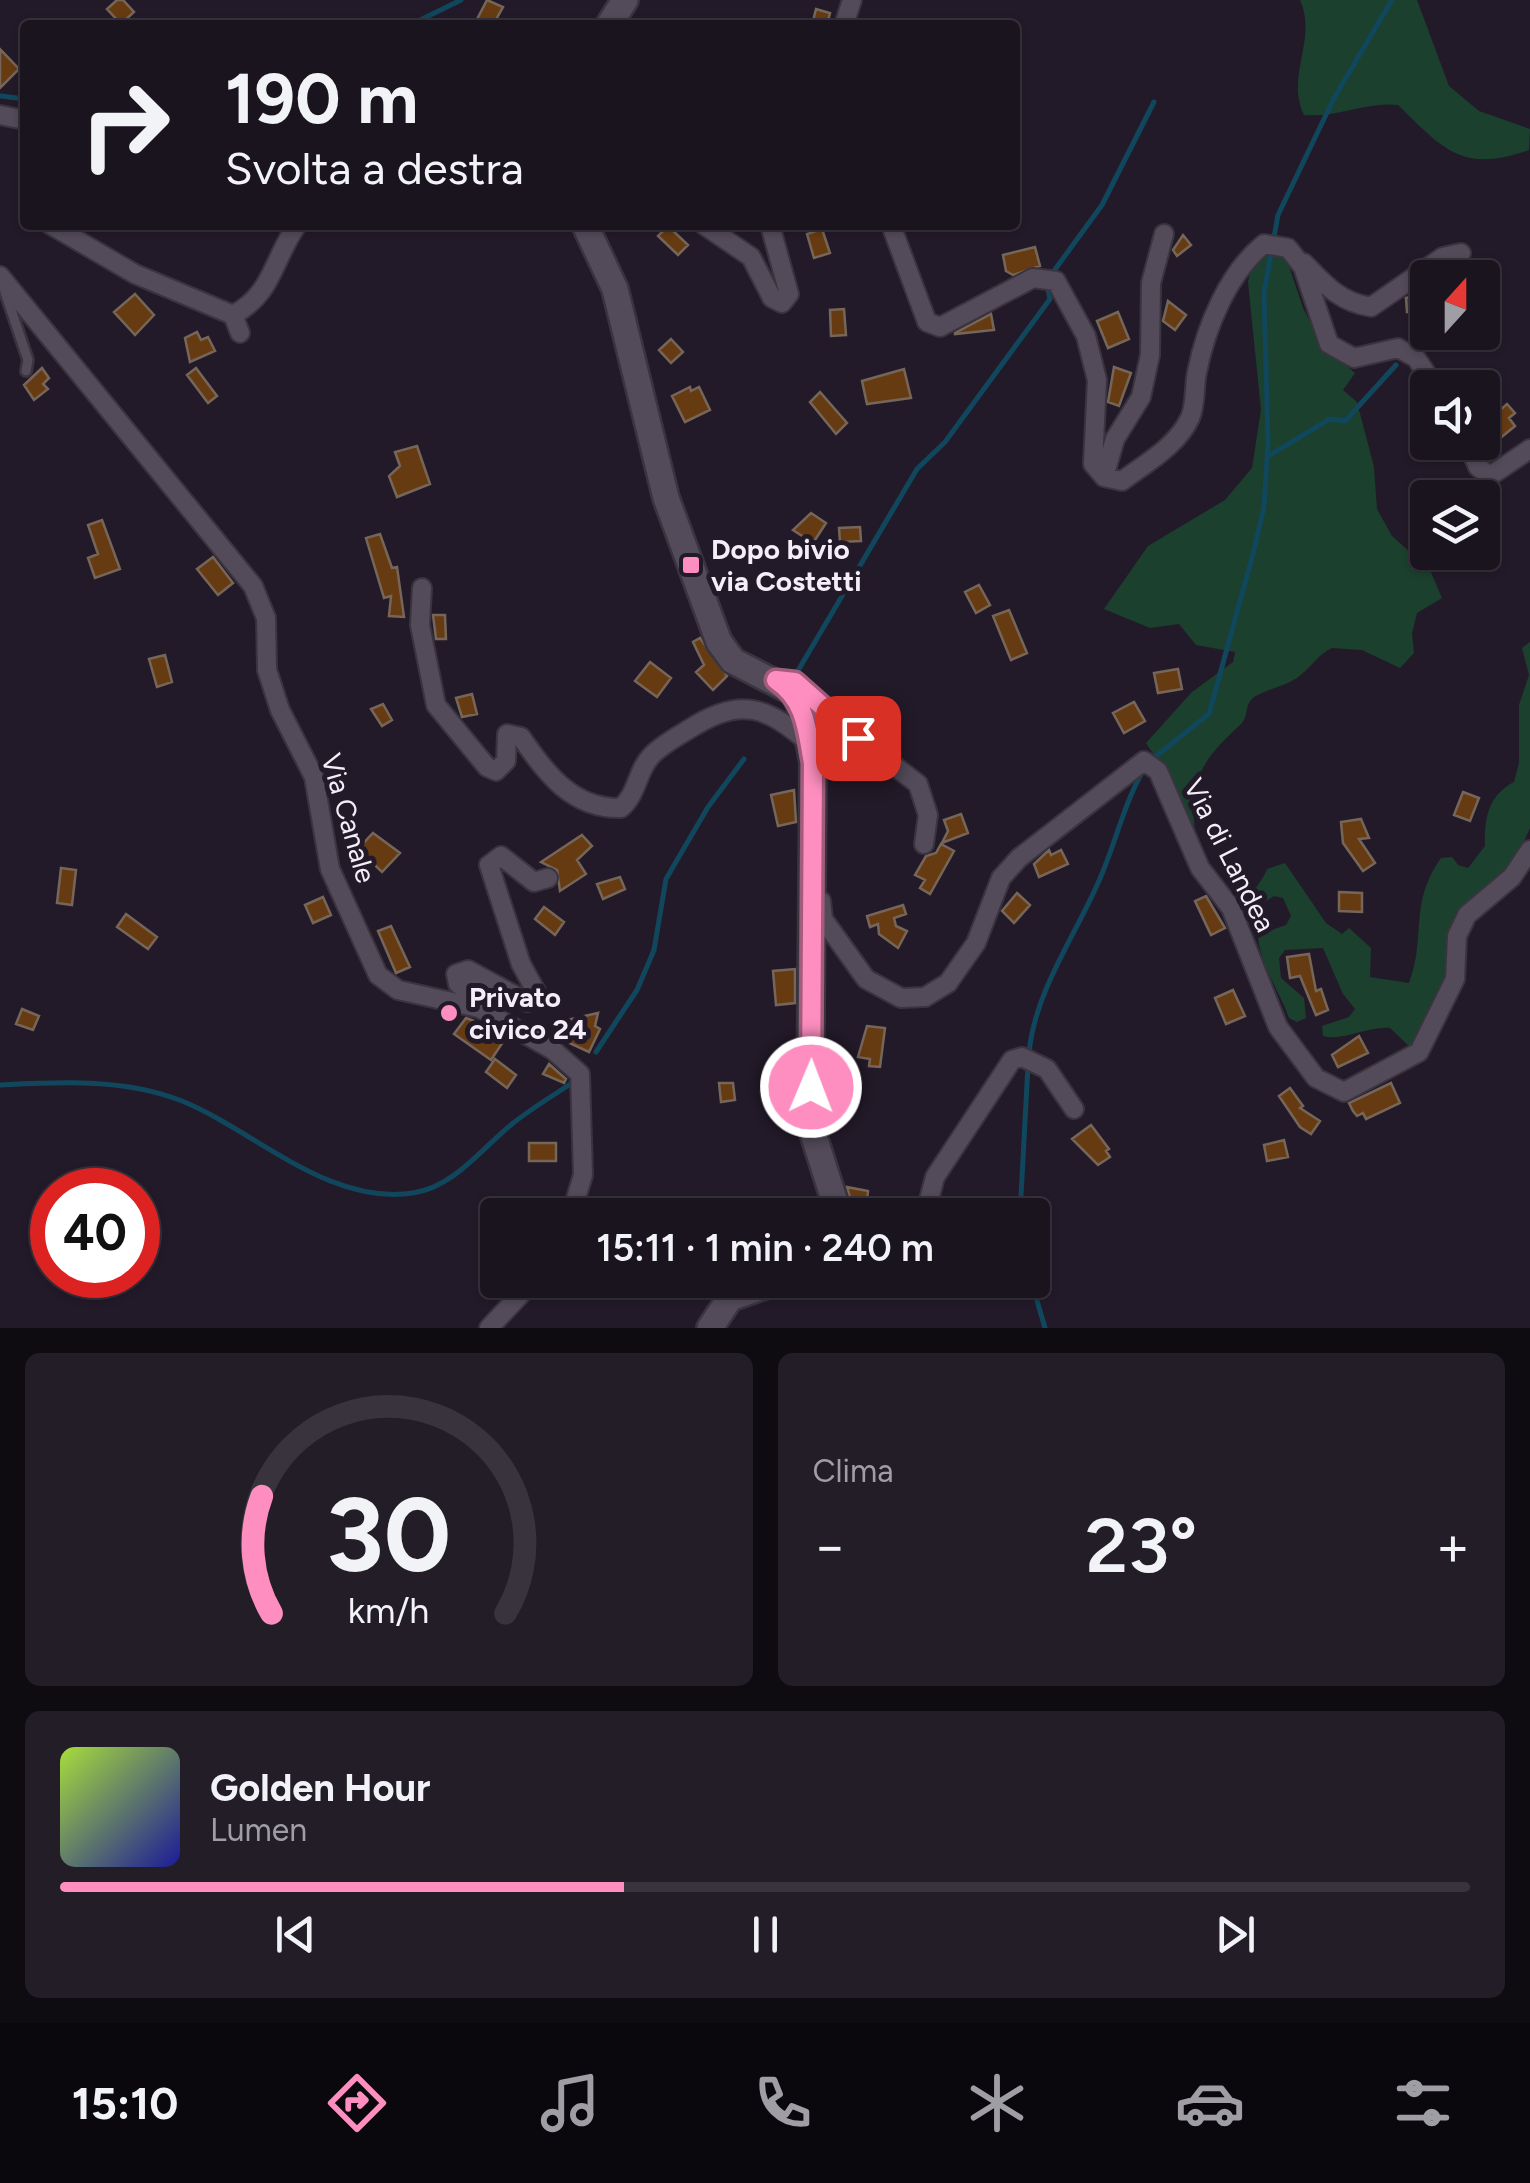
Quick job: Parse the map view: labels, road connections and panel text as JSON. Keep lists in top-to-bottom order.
{
  "streets": {
    "street": ["Via Canale", "Via di Landea"]
  },
  "places": {
    "transit": ["Dopo bivio via Costetti"],
    "other": ["Privato civico 24"]
  },
  "north": "top",
  "page": {
    "turn": ["190 m", "Svolta a destra"],
    "limit": "40",
    "trip": "15:11 · 1 min · 240 m",
    "tile": "Clima",
    "heat": ["−", "23°", "+"],
    "song": ["Golden Hour", "Lumen"],
    "tabs": "15:10",
    "gauge": ["30", "km/h"]
  }
}
